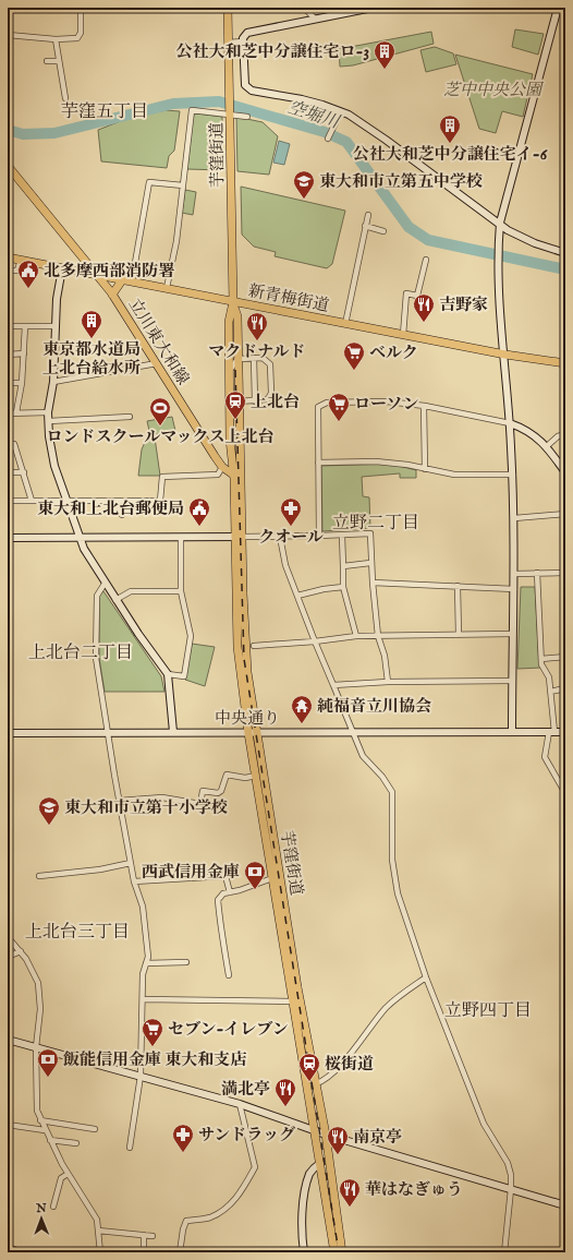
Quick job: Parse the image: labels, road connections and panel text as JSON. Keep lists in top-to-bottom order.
{
  "streets": {
    "main road": ["芋窪街道", "新青梅街道", "立川東大和線"],
    "street": ["中央通り"]
  },
  "crossings": [
    ["芋窪街道", "新青梅街道"],
    ["芋窪街道", "立川東大和線"],
    ["芋窪街道", "中央通り"],
    ["新青梅街道", "立川東大和線"]
  ],
  "districts": [
    "芋窪五丁目",
    "立野二丁目",
    "上北台二丁目",
    "上北台三丁目",
    "立野四丁目"
  ],
  "water": ["空堀川"],
  "parks": ["芝中中央公園"],
  "places": {
    "building": ["公社大和芝中分譲住宅ロ-3", "公社大和芝中分譲住宅イ-6", "東京都水道局 上北台給水所"],
    "school or university": ["東大和市立第五中学校", "東大和市立第十小学校"],
    "public building": ["北多摩西部消防署", "東大和上北台郵便局"],
    "restaurant": [
      "吉野家",
      "マクドナルド",
      "満北亭",
      "南京亭",
      "華はなぎゅう"
    ],
    "supermarket": ["ベルク", "ローソン", "セブン-イレブン"],
    "station": ["上北台", "桜街道"],
    "sports": ["ロンドスクールマックス上北台"],
    "pharmacy": ["クオール", "サンドラッグ"],
    "temple": ["純福音立川協会"],
    "bank": ["西武信用金庫", "飯能信用金庫 東大和支店"]
  },
  "north": "top"
}
